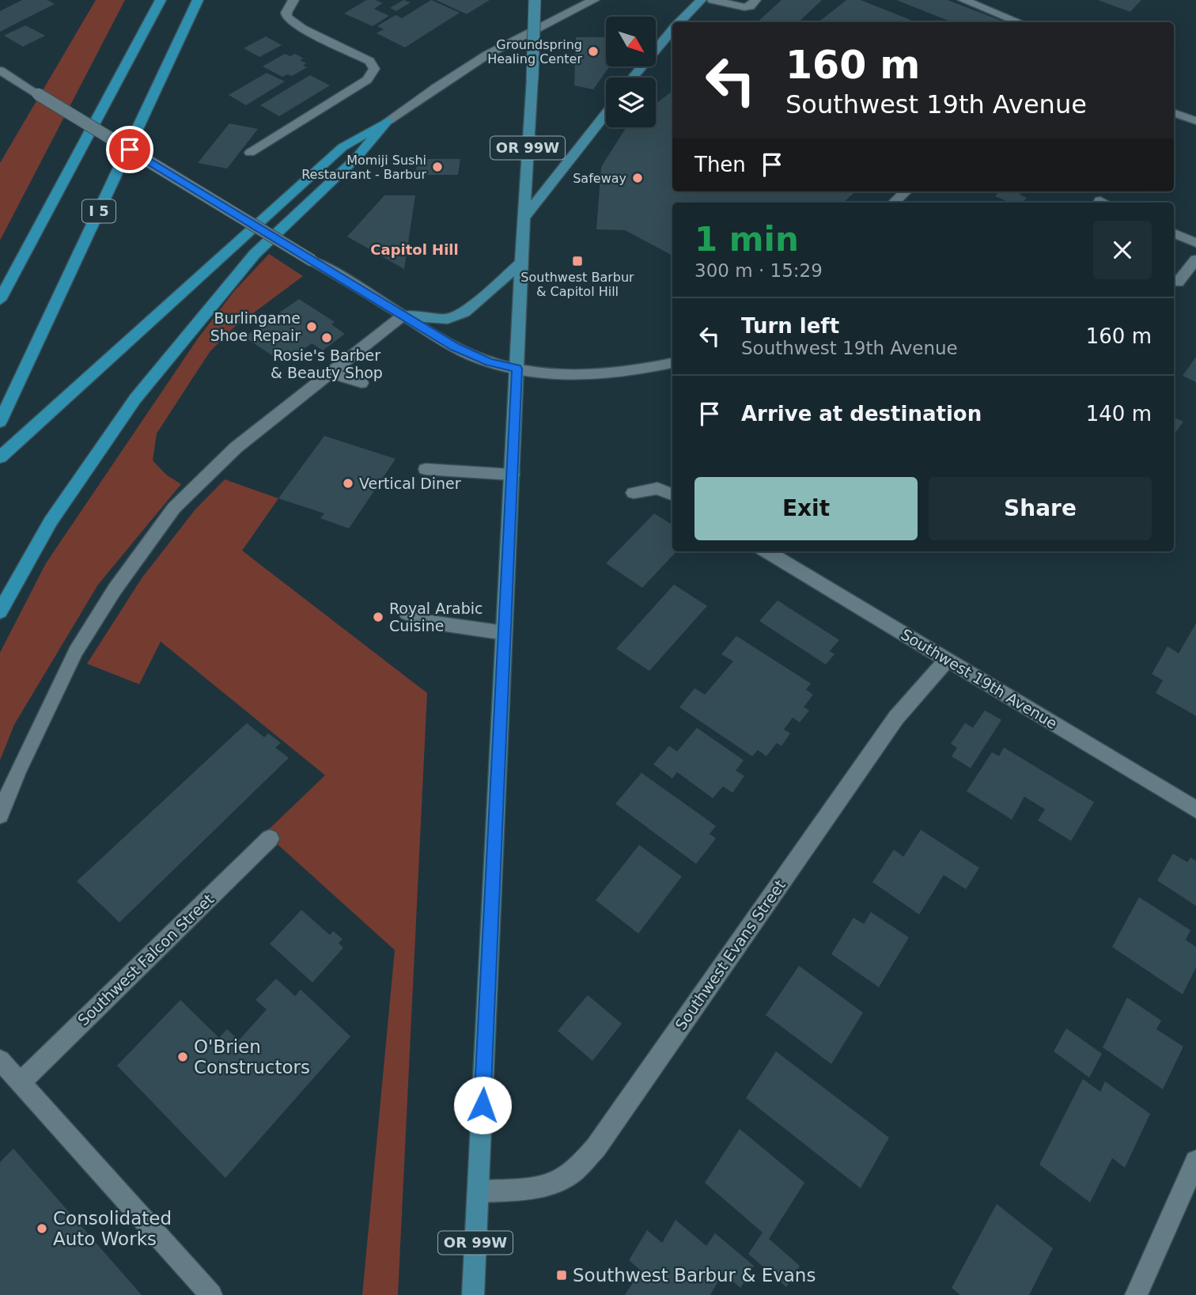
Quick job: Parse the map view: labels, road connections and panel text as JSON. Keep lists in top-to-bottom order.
{
  "streets": {
    "highway": ["I 5"],
    "main road": ["OR 99W"],
    "street": ["Southwest 19th Avenue", "Southwest Evans Street", "Southwest Falcon Street"]
  },
  "crossings": [
    ["OR 99W", "Southwest Evans Street"],
    ["Southwest 19th Avenue", "Southwest Evans Street"]
  ],
  "districts": ["Capitol Hill"],
  "places": {
    "other": [
      "Groundspring Healing Center",
      "Momiji Sushi Restaurant - Barbur",
      "Safeway",
      "Burlingame Shoe Repair",
      "Rosie's Barber & Beauty Shop",
      "Vertical Diner",
      "Royal Arabic Cuisine",
      "O'Brien Constructors",
      "Consolidated Auto Works"
    ],
    "transit": ["Southwest Barbur & Capitol Hill", "Southwest Barbur & Evans"]
  },
  "north": "bottom right",
  "page": {
    "turn": ["160 m", "Southwest 19th Avenue"],
    "then": "Then",
    "heading": ["1 min", "300 m · 15:29"],
    "list": [
      {
        "name": "Turn left",
        "note": "Southwest 19th Avenue",
        "value": "160 m"
      },
      {
        "name": "Arrive at destination",
        "value": "140 m"
      }
    ],
    "buttons": ["Exit", "Share"]
  }
}
